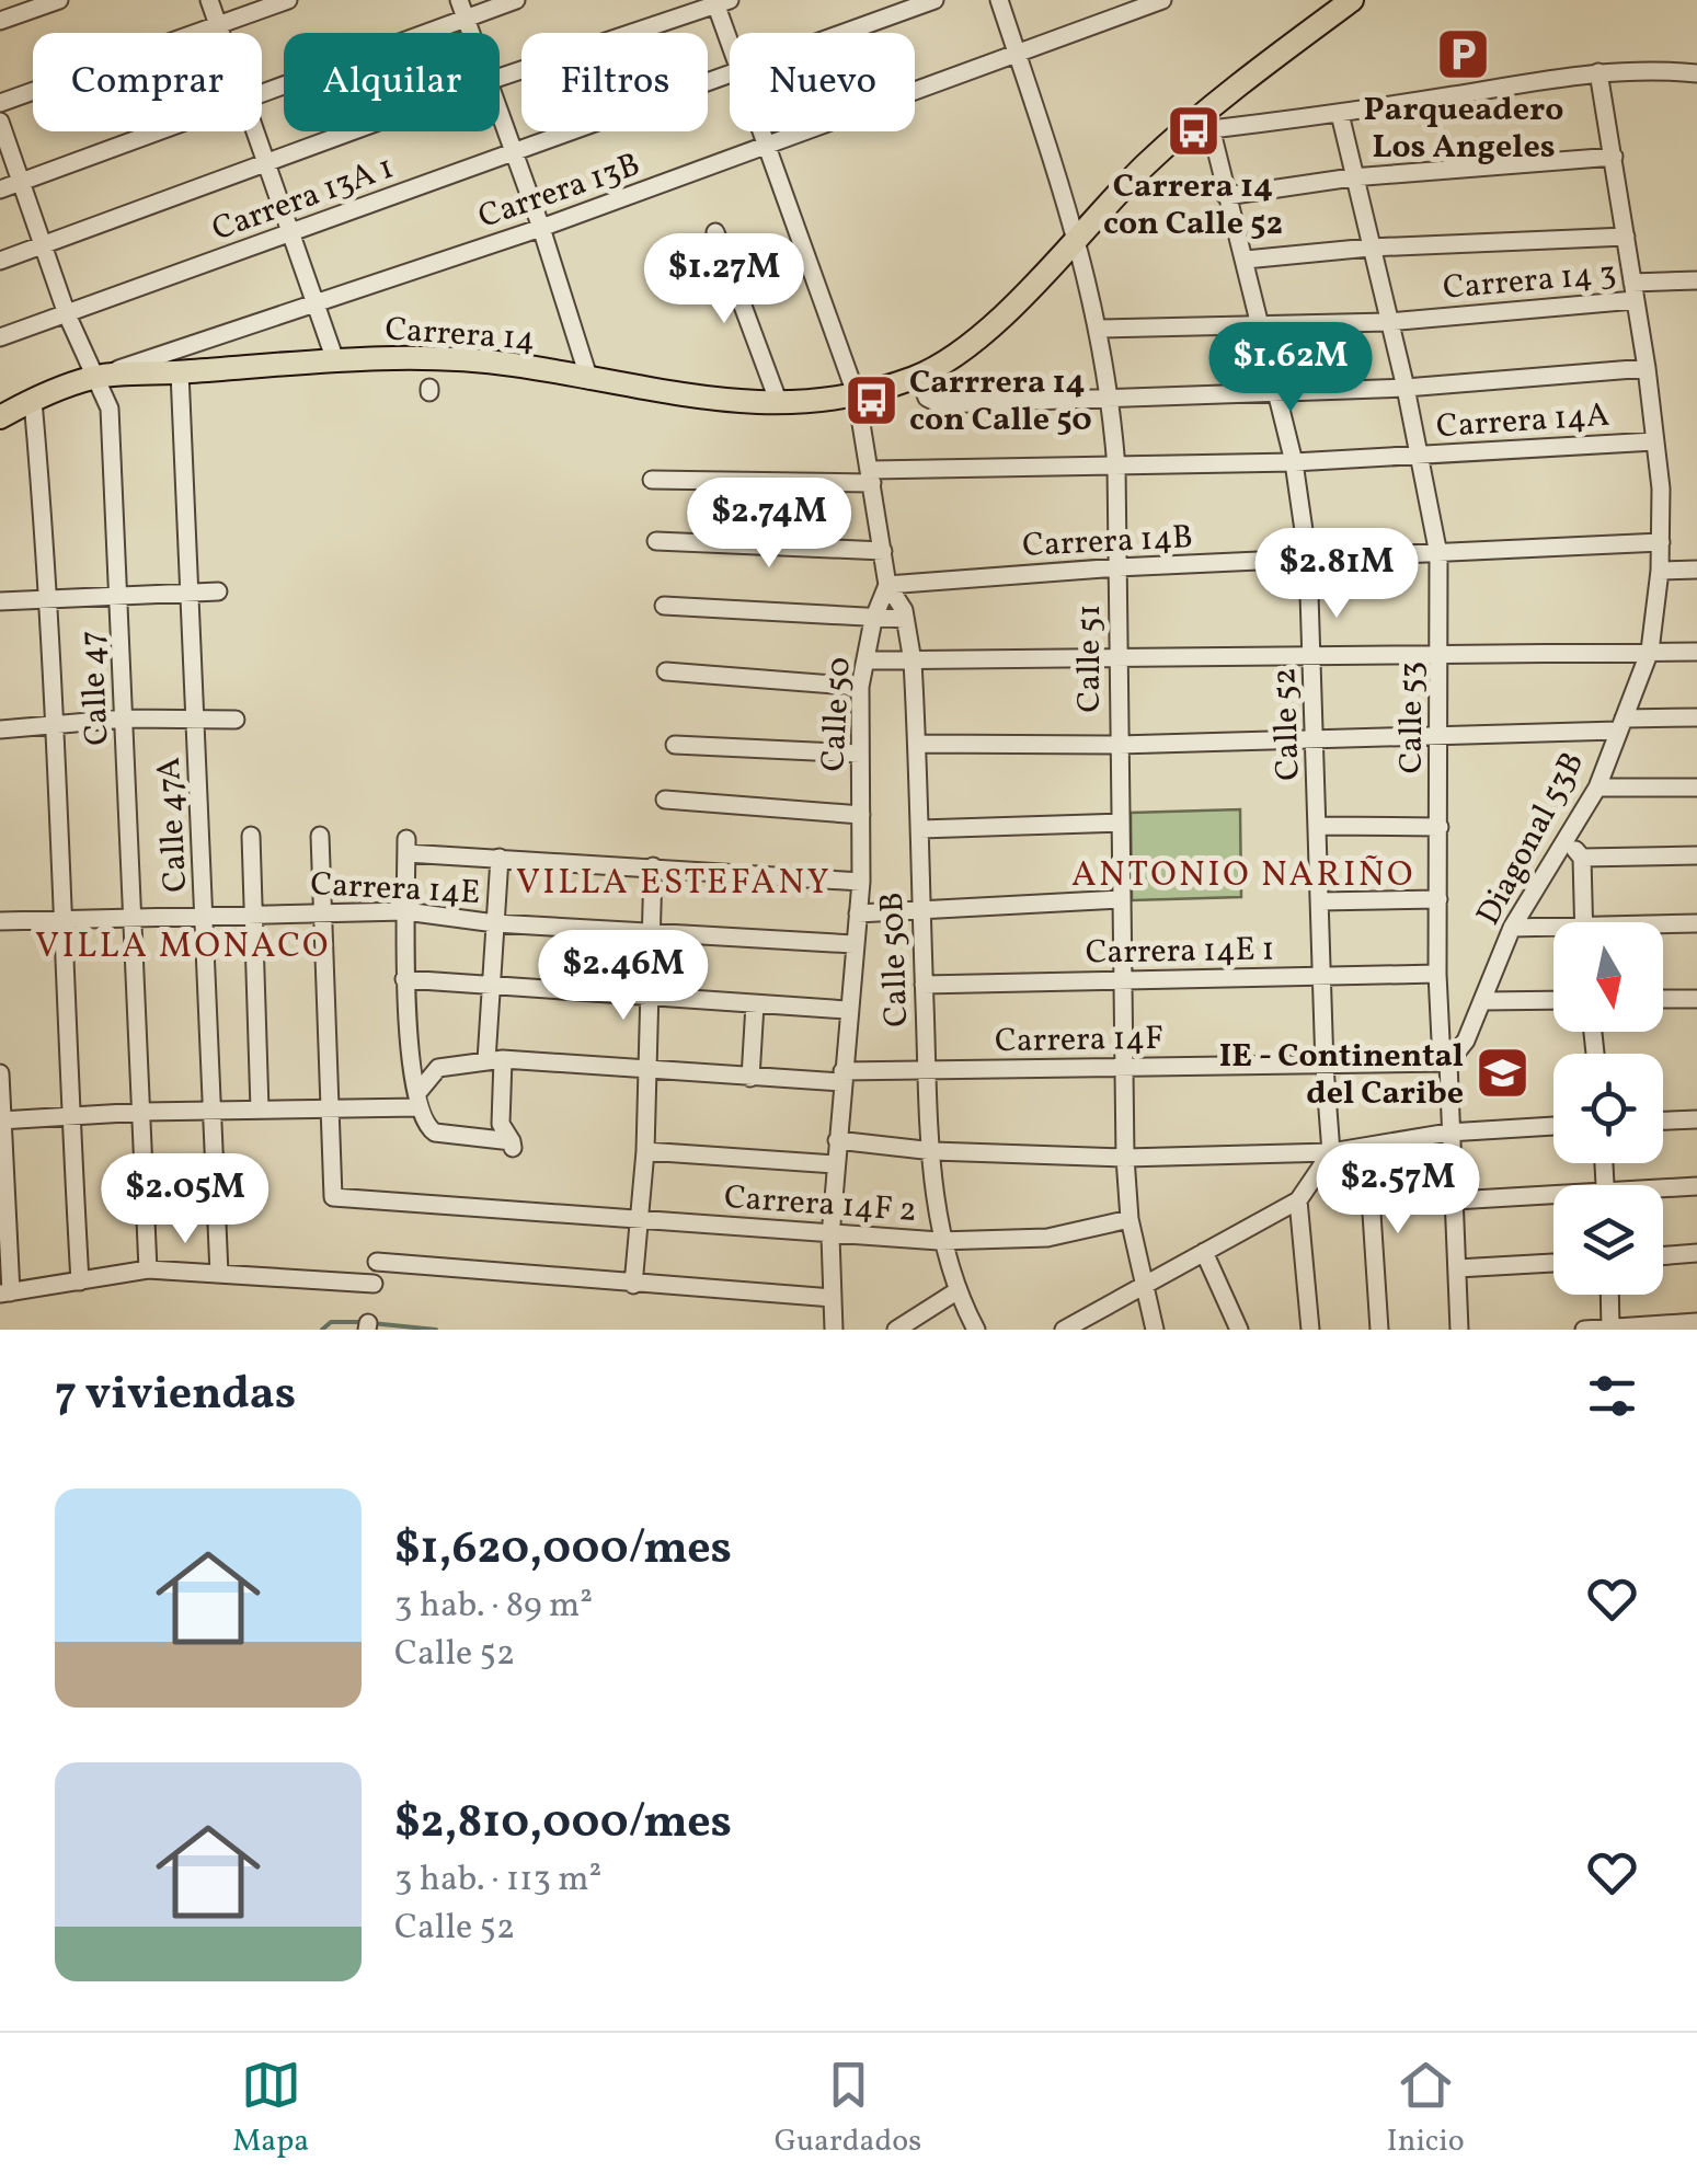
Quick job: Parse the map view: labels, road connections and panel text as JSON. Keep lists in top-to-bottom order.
{
  "streets": {
    "main road": ["Carrera 14"],
    "street": [
      "Carrera 13B",
      "Carrera 13A 1",
      "Carrera 14 3",
      "Carrera 14A",
      "Carrera 14B",
      "Calle 51",
      "Calle 47",
      "Calle 50",
      "Calle 53",
      "Calle 52",
      "Calle 47A",
      "Diagonal 53B",
      "Carrera 14E",
      "Carrera 14E 1",
      "Calle 50B",
      "Carrera 14F",
      "Carrera 14F 2"
    ]
  },
  "crossings": [
    ["Carrera 13B", "Carrera 14"],
    ["Carrera 13B", "Calle 51"],
    ["Carrera 13B", "Calle 47"],
    ["Carrera 13B", "Calle 50"],
    ["Carrera 13A 1", "Calle 47"],
    ["Carrera 14 3", "Calle 51"],
    ["Carrera 14 3", "Calle 53"],
    ["Carrera 14 3", "Calle 52"],
    ["Carrera 14 3", "Diagonal 53B"],
    ["Carrera 14", "Carrera 14A"],
    ["Carrera 14", "Calle 51"],
    ["Carrera 14", "Calle 47"],
    ["Carrera 14", "Calle 50"],
    ["Carrera 14", "Calle 52"],
    ["Carrera 14", "Calle 47A"],
    ["Carrera 14A", "Calle 51"],
    ["Carrera 14A", "Calle 50"],
    ["Carrera 14A", "Calle 53"],
    ["Carrera 14A", "Calle 52"],
    ["Carrera 14A", "Diagonal 53B"],
    ["Carrera 14B", "Calle 51"],
    ["Carrera 14B", "Calle 50"],
    ["Carrera 14B", "Calle 53"],
    ["Carrera 14B", "Calle 52"],
    ["Carrera 14B", "Diagonal 53B"],
    ["Carrera 14B", "Calle 50B"],
    ["Calle 51", "Carrera 14E 1"],
    ["Calle 51", "Carrera 14F"],
    ["Calle 51", "Carrera 14F 2"],
    ["Calle 47", "Carrera 14E"],
    ["Calle 50", "Carrera 14E"],
    ["Calle 50", "Calle 50B"],
    ["Calle 50", "Carrera 14F"],
    ["Calle 50", "Carrera 14F 2"],
    ["Calle 53", "Diagonal 53B"],
    ["Calle 53", "Carrera 14E 1"],
    ["Calle 53", "Carrera 14F"],
    ["Calle 52", "Carrera 14E 1"],
    ["Calle 52", "Carrera 14F"],
    ["Calle 47A", "Carrera 14E"],
    ["Diagonal 53B", "Carrera 14F"],
    ["Carrera 14E 1", "Calle 50B"],
    ["Calle 50B", "Carrera 14F"],
    ["Calle 50B", "Carrera 14F 2"]
  ],
  "districts": ["ANTONIO NARIÑO", "VILLA ESTEFANY", "VILLA MONACO"],
  "places": {
    "parking": ["Parqueadero Los Angeles"],
    "bus stop": ["Carrera 14 con Calle 52", "Carrrera 14 con Calle 50"],
    "school or university": ["IE - Continental del Caribe"]
  },
  "north": "bottom",
  "page": {
    "chip": [
      "Comprar",
      "Alquilar",
      "Filtros",
      "Nuevo"
    ],
    "price": [
      "$1.27M",
      "$1.62M",
      "$2.74M",
      "$2.81M",
      "$2.46M",
      "$2.57M",
      "$2.05M"
    ],
    "heading": "7 viviendas",
    "list": [
      {
        "name": "$1,620,000/mes",
        "note": "3 hab. · 89 m² · Calle 52"
      },
      {
        "name": "$2,810,000/mes",
        "note": "3 hab. · 113 m² · Calle 52"
      }
    ],
    "tabs": ["Mapa", "Guardados", "Inicio"]
  }
}
